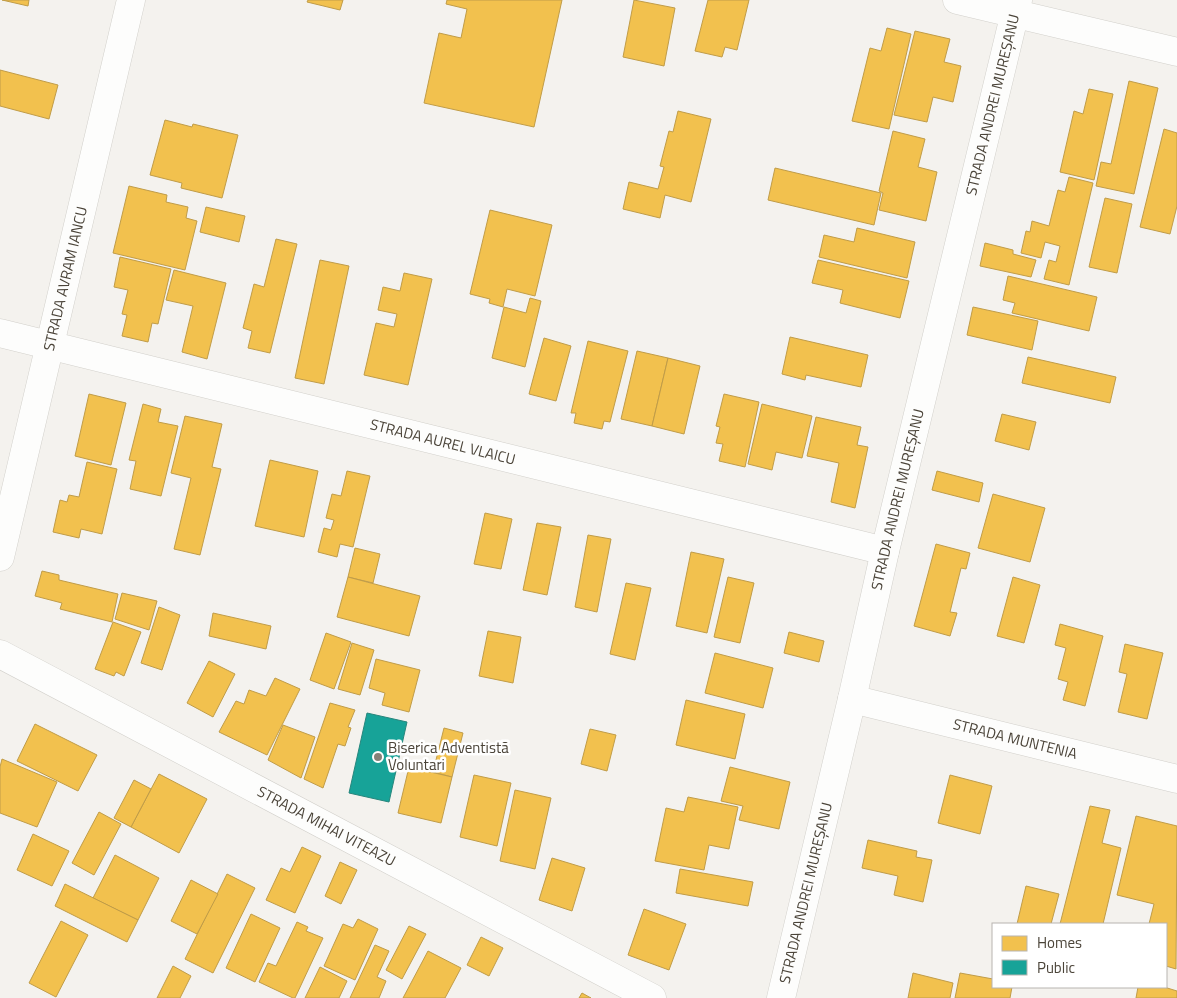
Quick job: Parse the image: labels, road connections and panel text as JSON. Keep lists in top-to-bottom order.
{
  "streets": {
    "street": [
      "STRADA ANDREI MUREȘANU",
      "STRADA AVRAM IANCU",
      "STRADA AUREL VLAICU",
      "STRADA MUNTENIA",
      "STRADA MIHAI VITEAZU"
    ]
  },
  "crossings": [
    ["STRADA ANDREI MUREȘANU", "STRADA AUREL VLAICU"],
    ["STRADA ANDREI MUREȘANU", "STRADA MUNTENIA"],
    ["STRADA AVRAM IANCU", "STRADA AUREL VLAICU"]
  ],
  "places": ["Biserica Adventistă Voluntari"],
  "legend": ["Homes", "Public"]
}
